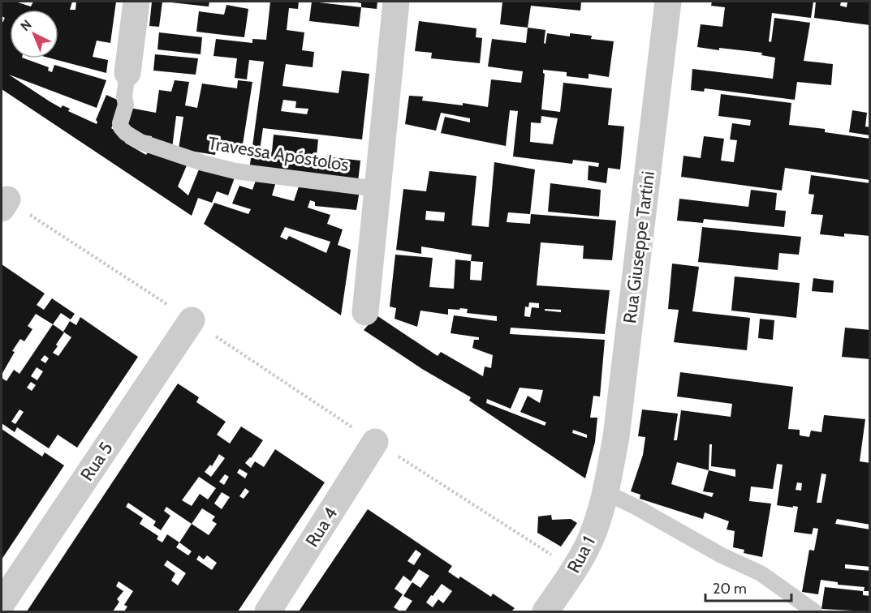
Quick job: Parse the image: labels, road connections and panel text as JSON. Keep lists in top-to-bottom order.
{
  "streets": {
    "street": [
      "Rua Giuseppe Tartini",
      "Rua 5",
      "Rua 4",
      "Rua 1"
    ],
    "lane": ["Travessa Apóstolos"]
  },
  "crossings": [
    ["Rua Giuseppe Tartini", "Rua 1"]
  ],
  "scale_bar": "20 m",
  "north": "top left"
}
